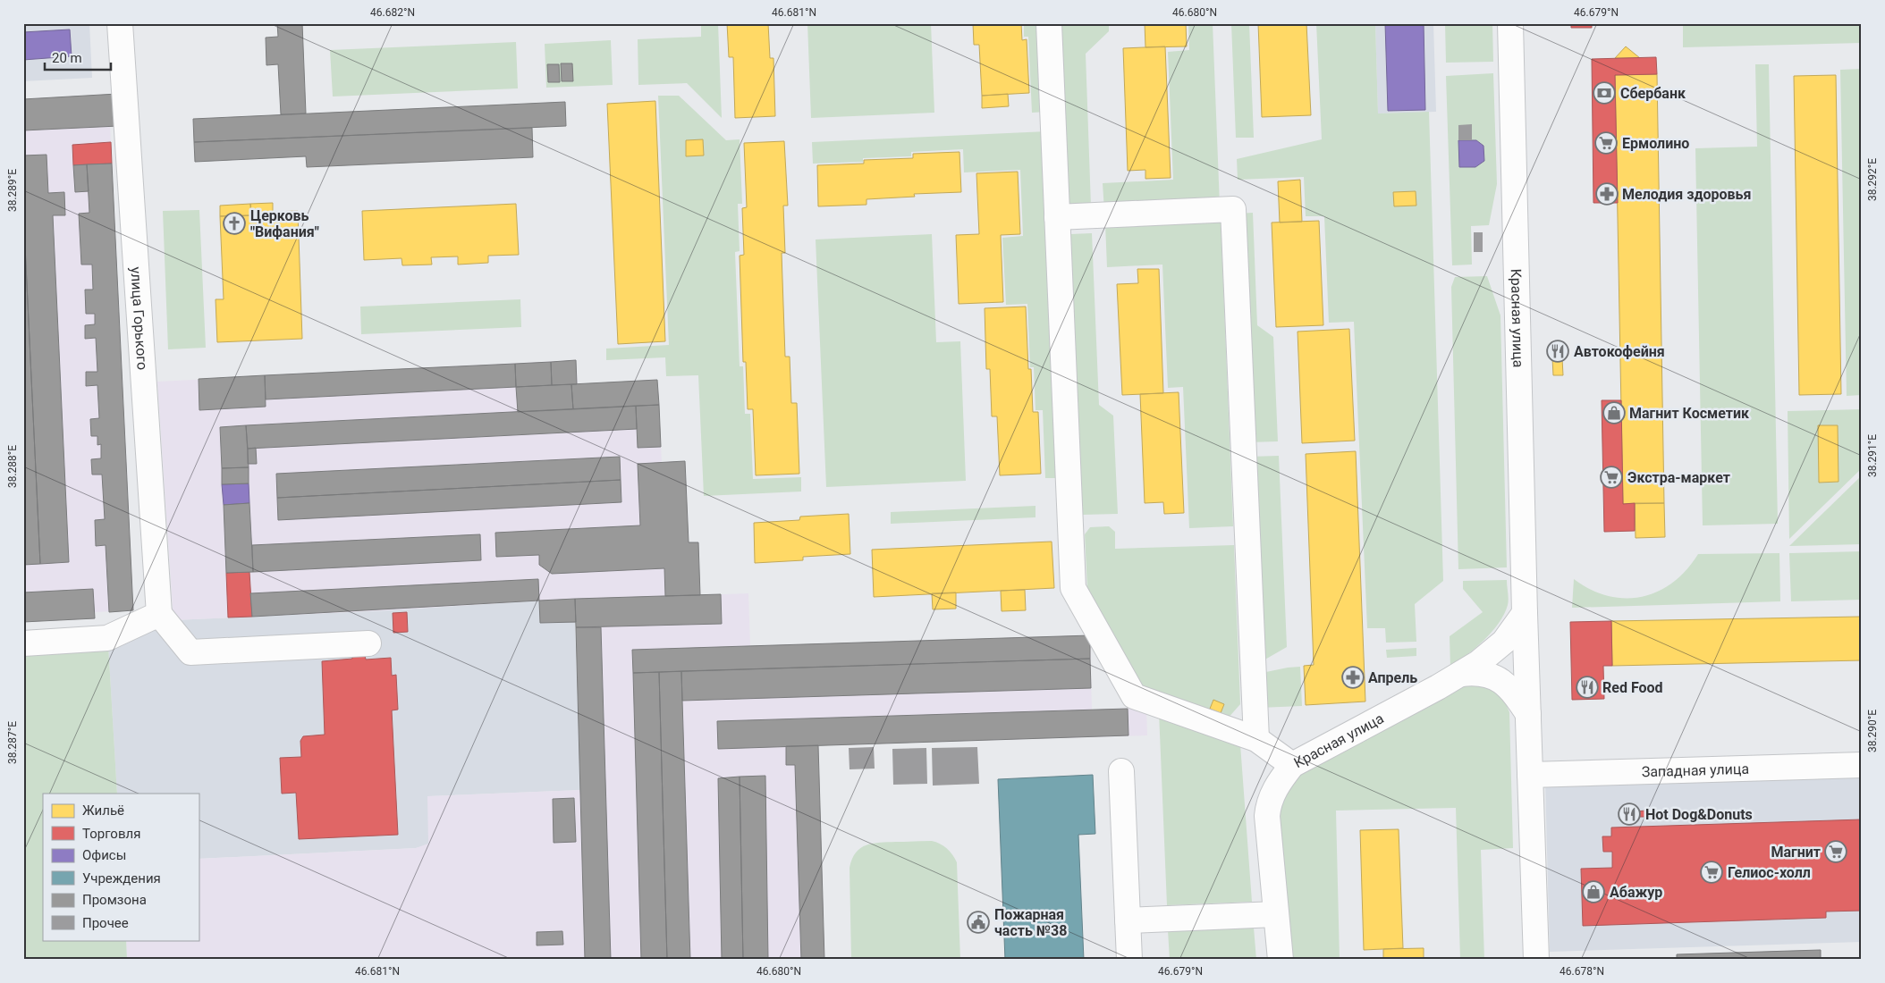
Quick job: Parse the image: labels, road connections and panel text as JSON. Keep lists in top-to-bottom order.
{
  "streets": {
    "street": ["Красная улица", "улица Горького", "Западная улица"]
  },
  "crossings": [
    ["Красная улица", "Западная улица"]
  ],
  "places": {
    "bank": ["Сбербанк"],
    "supermarket": [
      "Ермолино",
      "Экстра-маркет",
      "Магнит",
      "Гелиос-холл"
    ],
    "pharmacy": ["Мелодия здоровья", "Апрель"],
    "church": ["Церковь \"Вифания\""],
    "restaurant": ["Автокофейня", "Red Food", "Hot Dog&Donuts"],
    "shop": ["Магнит Косметик", "Абажур"],
    "public building": ["Пожарная часть №38"]
  },
  "legend": [
    "Жильё",
    "Торговля",
    "Офисы",
    "Учреждения",
    "Промзона",
    "Прочее"
  ],
  "scale_bar": "20 m",
  "coordinates": [
    "46.682°N",
    "46.681°N",
    "46.680°N",
    "46.679°N",
    "38.292°E",
    "38.289°E",
    "38.291°E",
    "38.288°E",
    "38.290°E",
    "38.287°E",
    "46.678°N"
  ]
}
